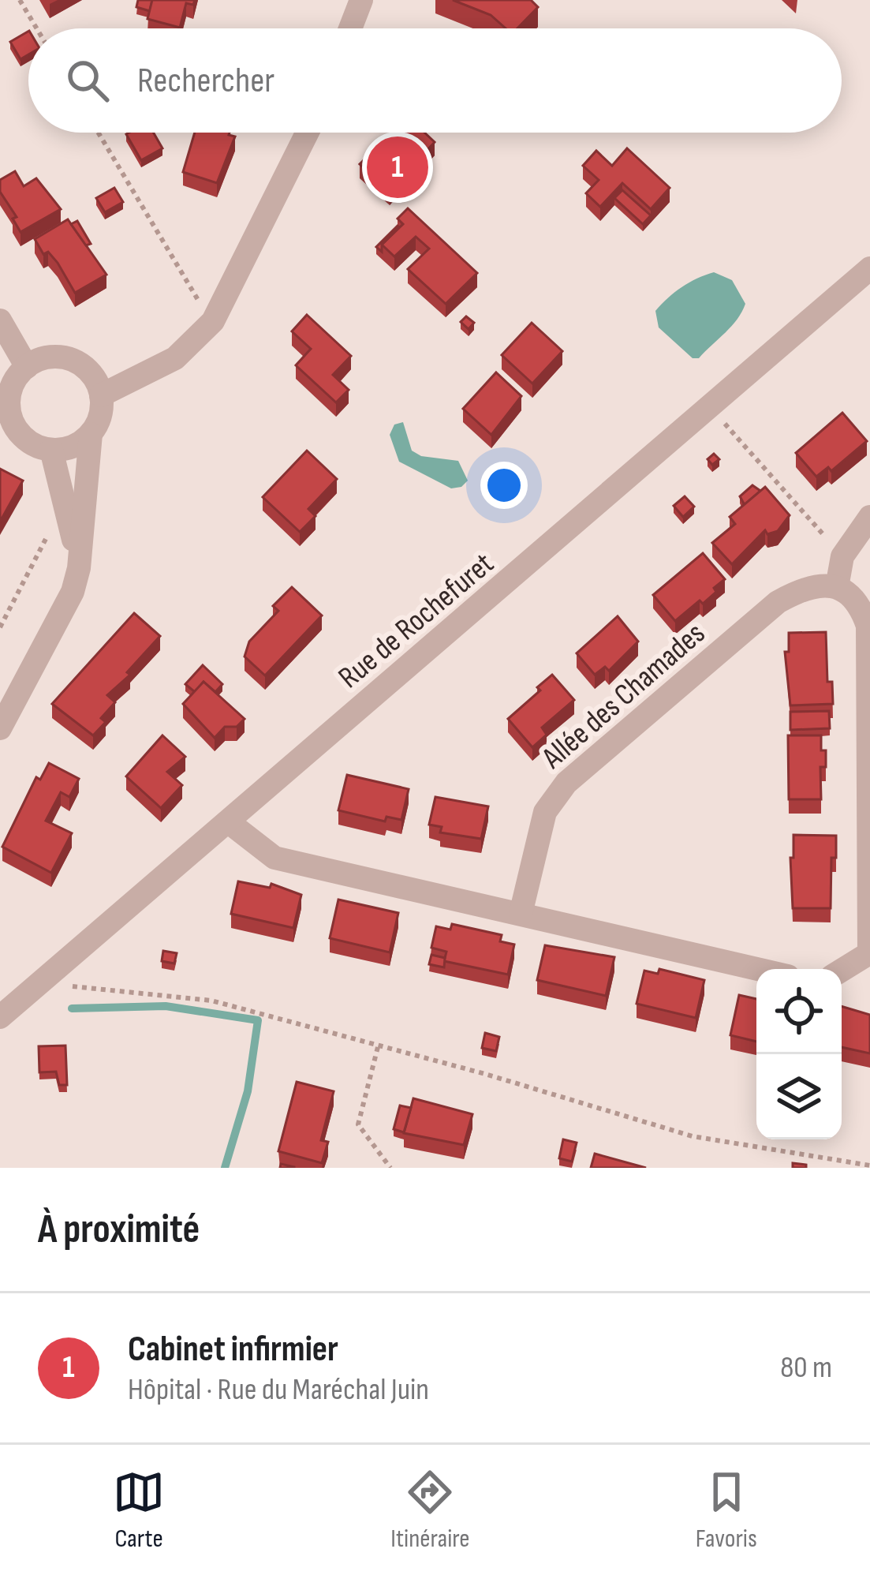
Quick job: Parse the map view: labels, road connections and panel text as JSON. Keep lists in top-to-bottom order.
{
  "streets": {
    "street": ["Rue de Rochefuret", "Allée des Chamades"]
  },
  "page": {
    "search": "Rechercher",
    "pins": "1",
    "heading": "À proximité",
    "list": [
      {
        "mark": "1",
        "name": "Cabinet infirmier",
        "note": "Hôpital · Rue du Maréchal Juin",
        "value": "80 m"
      }
    ],
    "nav": ["Carte", "Itinéraire", "Favoris"]
  }
}
